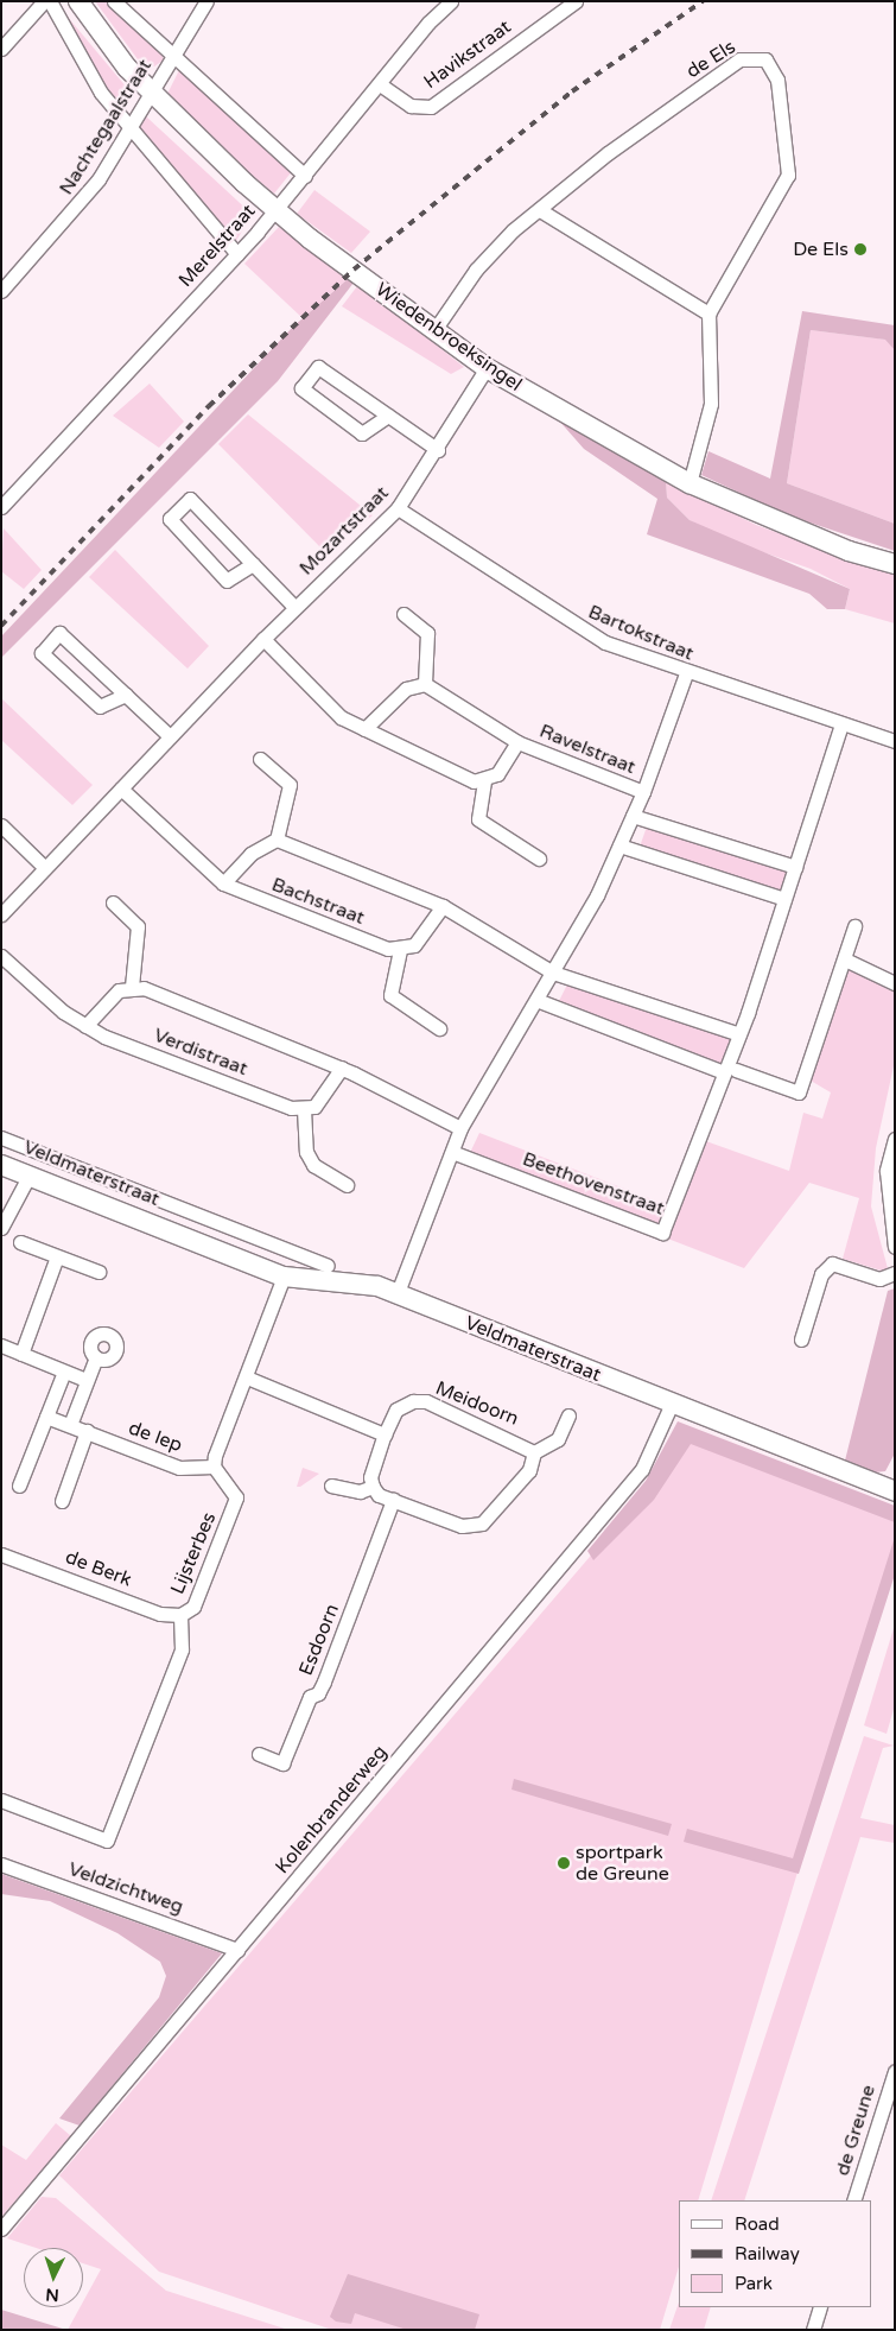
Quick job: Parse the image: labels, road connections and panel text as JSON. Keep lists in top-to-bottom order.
{
  "streets": {
    "street": [
      "Havikstraat",
      "de Els",
      "Nachtegaalstraat",
      "Merelstraat",
      "Wiedenbroeksingel",
      "Mozartstraat",
      "Bartokstraat",
      "Ravelstraat",
      "Bachstraat",
      "Verdistraat",
      "Veldmaterstraat",
      "Beethovenstraat",
      "Meidoorn",
      "de Iep",
      "Lijsterbes",
      "de Berk",
      "Esdoorn",
      "Kolenbranderweg",
      "Veldzichtweg",
      "de Greune"
    ]
  },
  "crossings": [
    ["Havikstraat", "Merelstraat"],
    ["de Els", "Wiedenbroeksingel"],
    ["Nachtegaalstraat", "Wiedenbroeksingel"],
    ["Merelstraat", "Wiedenbroeksingel"],
    ["Wiedenbroeksingel", "Mozartstraat"],
    ["Mozartstraat", "Bartokstraat"],
    ["Mozartstraat", "Bachstraat"],
    ["Bartokstraat", "Beethovenstraat"],
    ["Veldmaterstraat", "Kolenbranderweg"],
    ["de Iep", "Lijsterbes"],
    ["Lijsterbes", "de Berk"],
    ["Kolenbranderweg", "Veldzichtweg"]
  ],
  "places": ["De Els", "sportpark de Greune"],
  "legend": ["Road", "Railway", "Park"],
  "north": "bottom"
}
